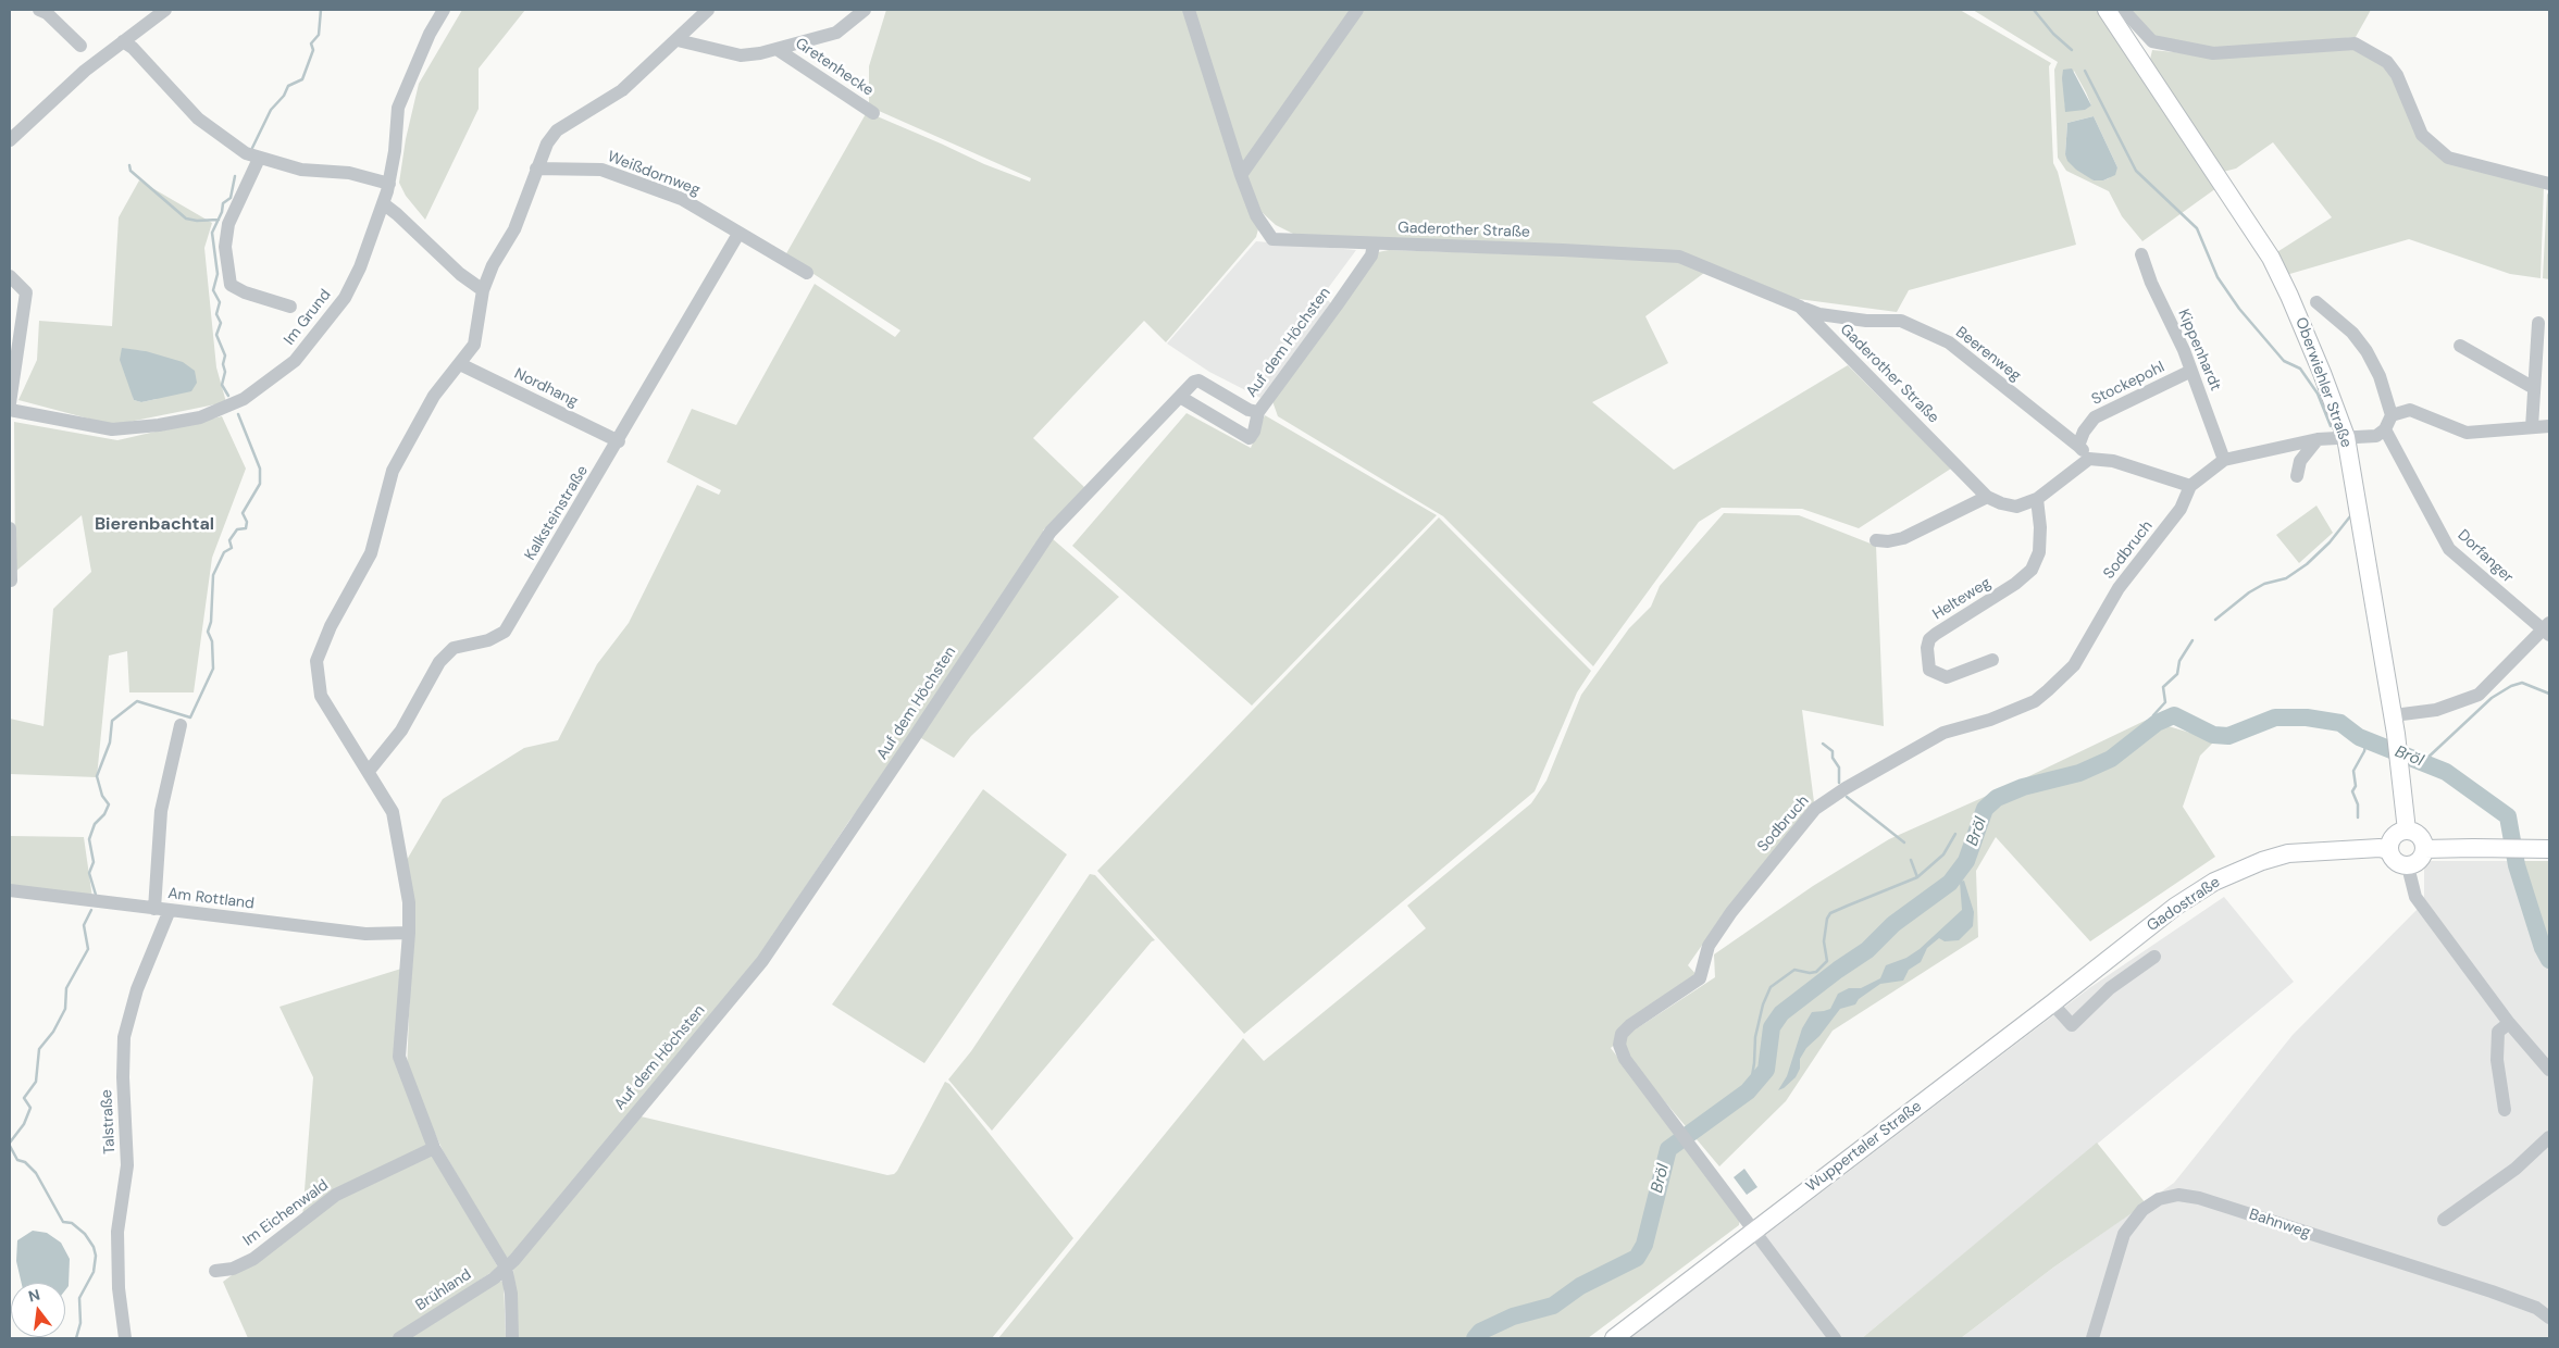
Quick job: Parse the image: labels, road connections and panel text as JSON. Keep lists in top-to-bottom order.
{
  "streets": {
    "main road": ["Oberwiehler Straße", "Gadostraße", "Wuppertaler Straße"],
    "street": [
      "Gretenhecke",
      "Weißdornweg",
      "Gaderother Straße",
      "Im Grund",
      "Auf dem Höchsten",
      "Kippenhardt",
      "Beerenweg",
      "Stockepohl",
      "Nordhang",
      "Kalksteinstraße",
      "Sodbruch",
      "Dorfanger",
      "Helteweg",
      "Am Rottland",
      "Talstraße",
      "Im Eichenwald",
      "Bahnweg",
      "Brühland"
    ]
  },
  "crossings": [
    ["Weißdornweg", "Kalksteinstraße"],
    ["Gaderother Straße", "Auf dem Höchsten"],
    ["Gaderother Straße", "Beerenweg"],
    ["Gaderother Straße", "Helteweg"],
    ["Auf dem Höchsten", "Brühland"],
    ["Kippenhardt", "Stockepohl"],
    ["Beerenweg", "Stockepohl"],
    ["Oberwiehler Straße", "Gadostraße"],
    ["Nordhang", "Kalksteinstraße"],
    ["Sodbruch", "Wuppertaler Straße"],
    ["Am Rottland", "Talstraße"],
    ["Gadostraße", "Wuppertaler Straße"]
  ],
  "districts": ["Bierenbachtal"],
  "water": ["Bröl"],
  "north": "top"
}
